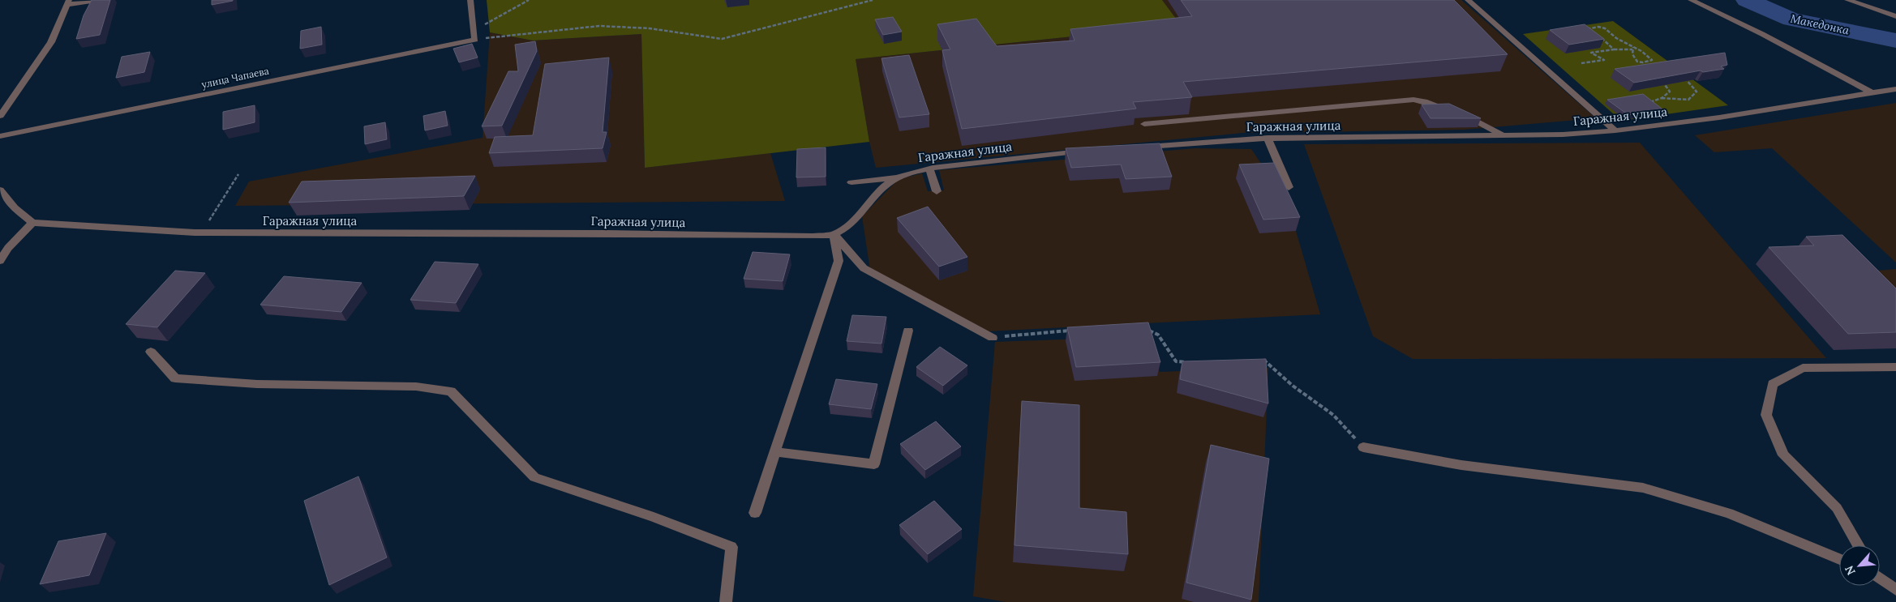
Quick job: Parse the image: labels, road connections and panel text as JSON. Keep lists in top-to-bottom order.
{
  "streets": {
    "street": ["улица Чапаева", "Гаражная улица"]
  },
  "water": ["Македонка"],
  "north": "bottom left"
}
